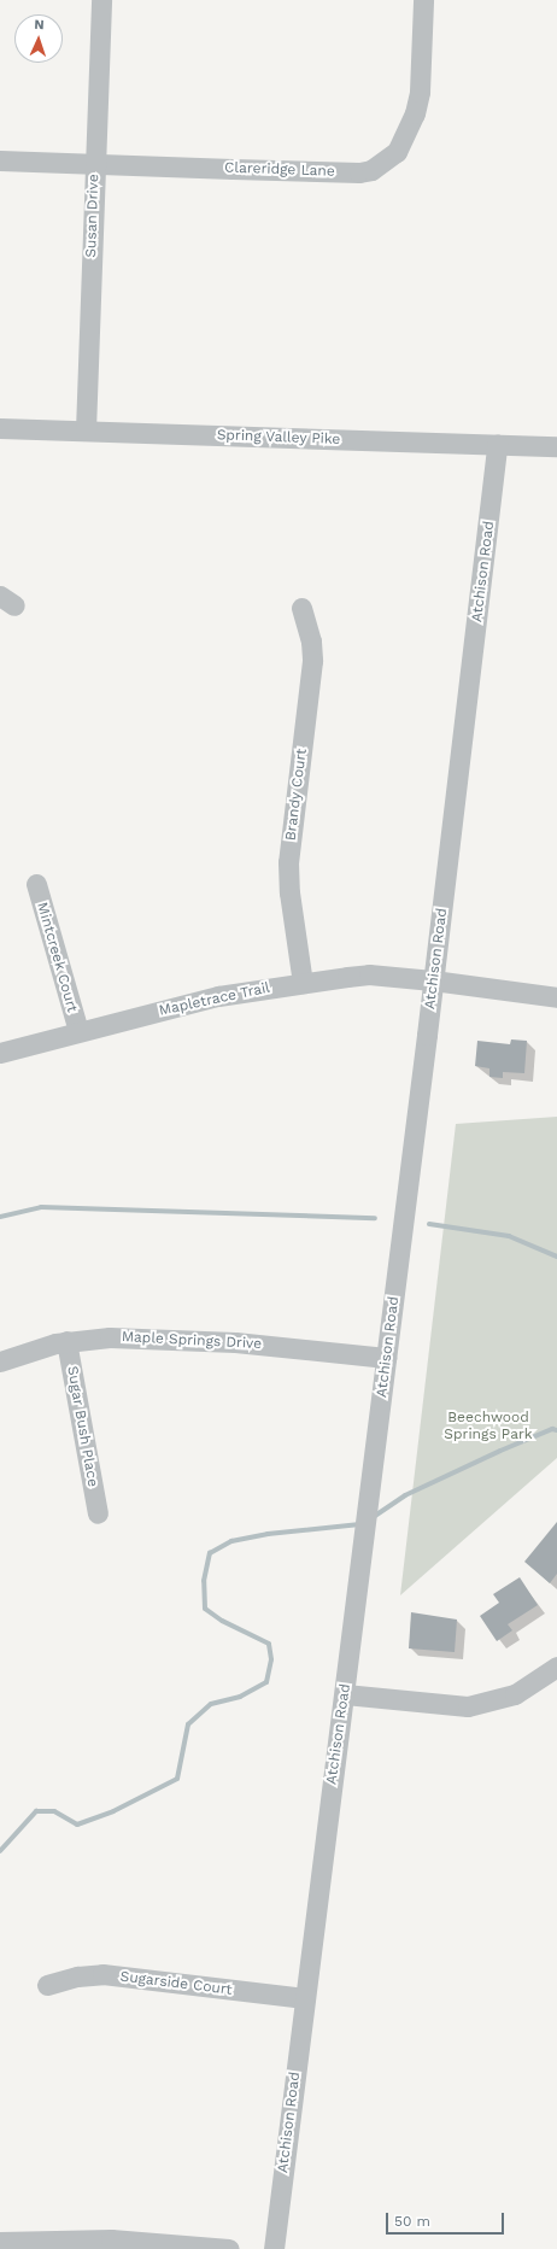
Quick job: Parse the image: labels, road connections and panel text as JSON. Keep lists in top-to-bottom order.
{
  "streets": {
    "street": [
      "Clareridge Lane",
      "Susan Drive",
      "Spring Valley Pike",
      "Atchison Road",
      "Brandy Court",
      "Mintcreek Court",
      "Mapletrace Trail",
      "Maple Springs Drive",
      "Sugar Bush Place",
      "Sugarside Court"
    ]
  },
  "crossings": [
    ["Clareridge Lane", "Susan Drive"],
    ["Susan Drive", "Spring Valley Pike"],
    ["Spring Valley Pike", "Atchison Road"],
    ["Atchison Road", "Mapletrace Trail"],
    ["Atchison Road", "Maple Springs Drive"],
    ["Atchison Road", "Sugarside Court"],
    ["Brandy Court", "Mapletrace Trail"],
    ["Mintcreek Court", "Mapletrace Trail"],
    ["Maple Springs Drive", "Sugar Bush Place"]
  ],
  "parks": ["Beechwood Springs Park"],
  "scale_bar": "50 m",
  "north": "top"
}
